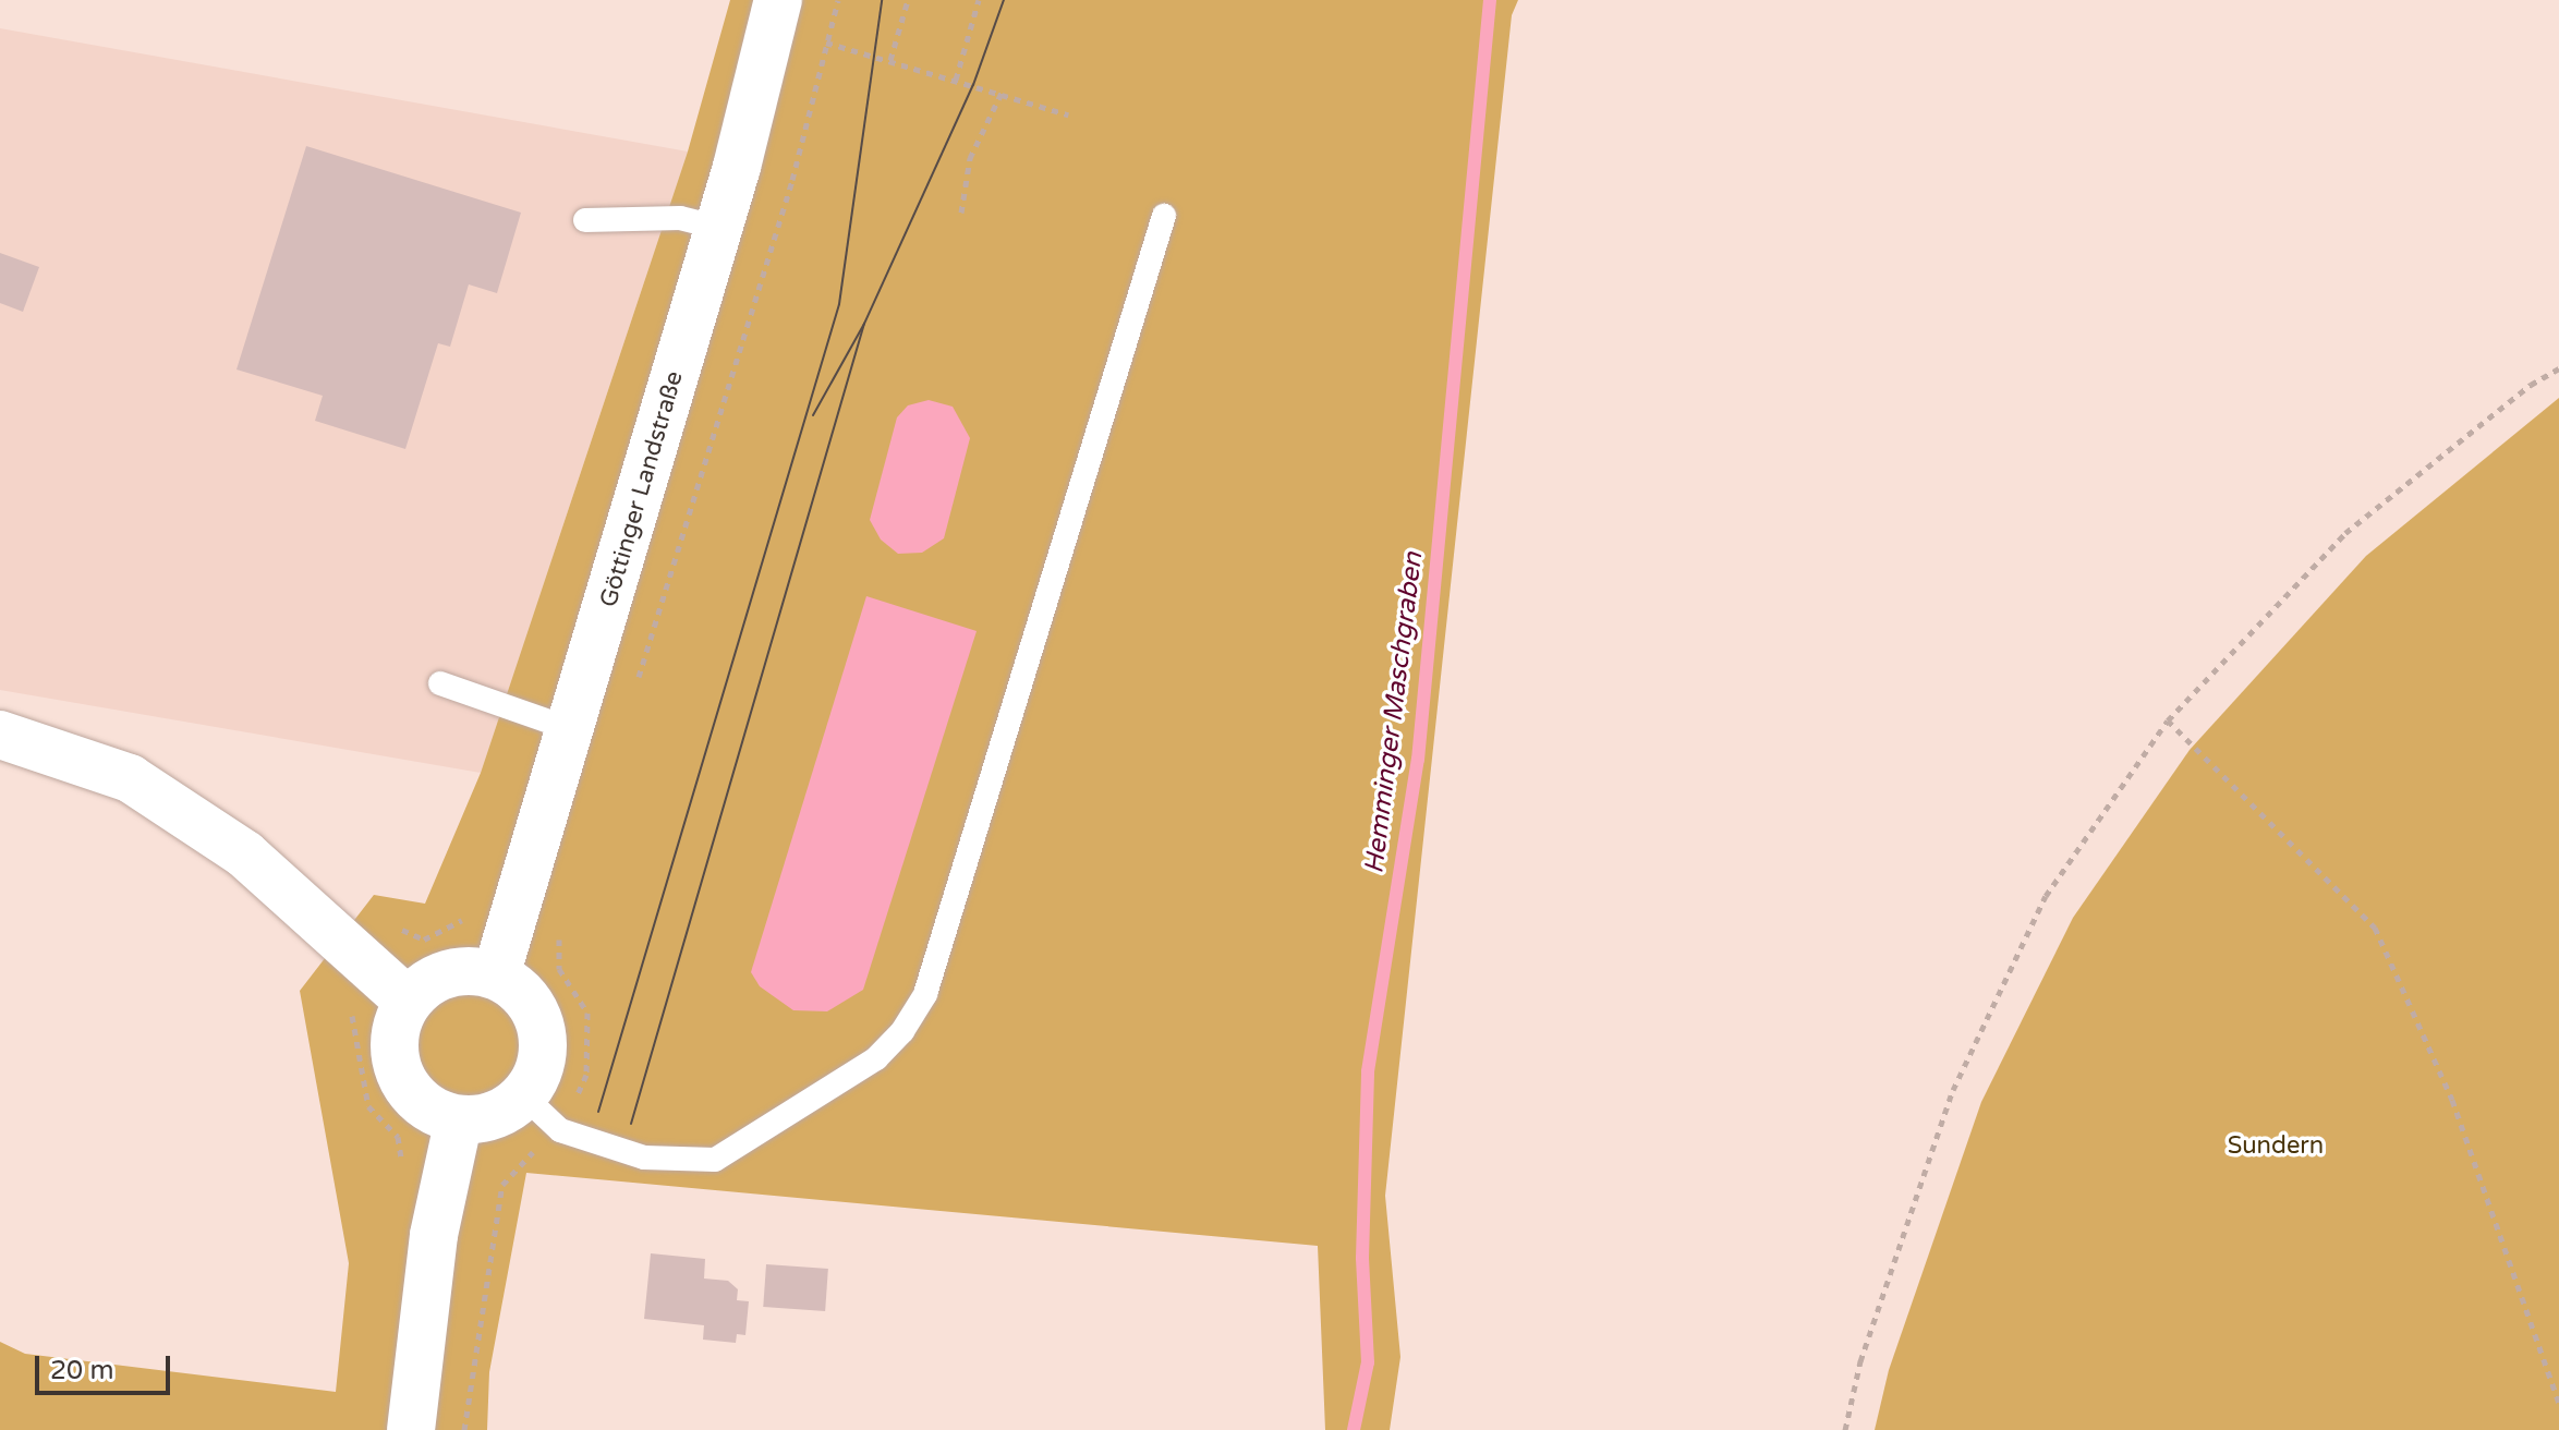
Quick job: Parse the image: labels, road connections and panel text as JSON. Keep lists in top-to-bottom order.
{
  "streets": {
    "street": ["Göttinger Landstraße"]
  },
  "water": ["Hemminger Maschgraben"],
  "parks": ["Sundern"],
  "scale_bar": "20 m"
}
